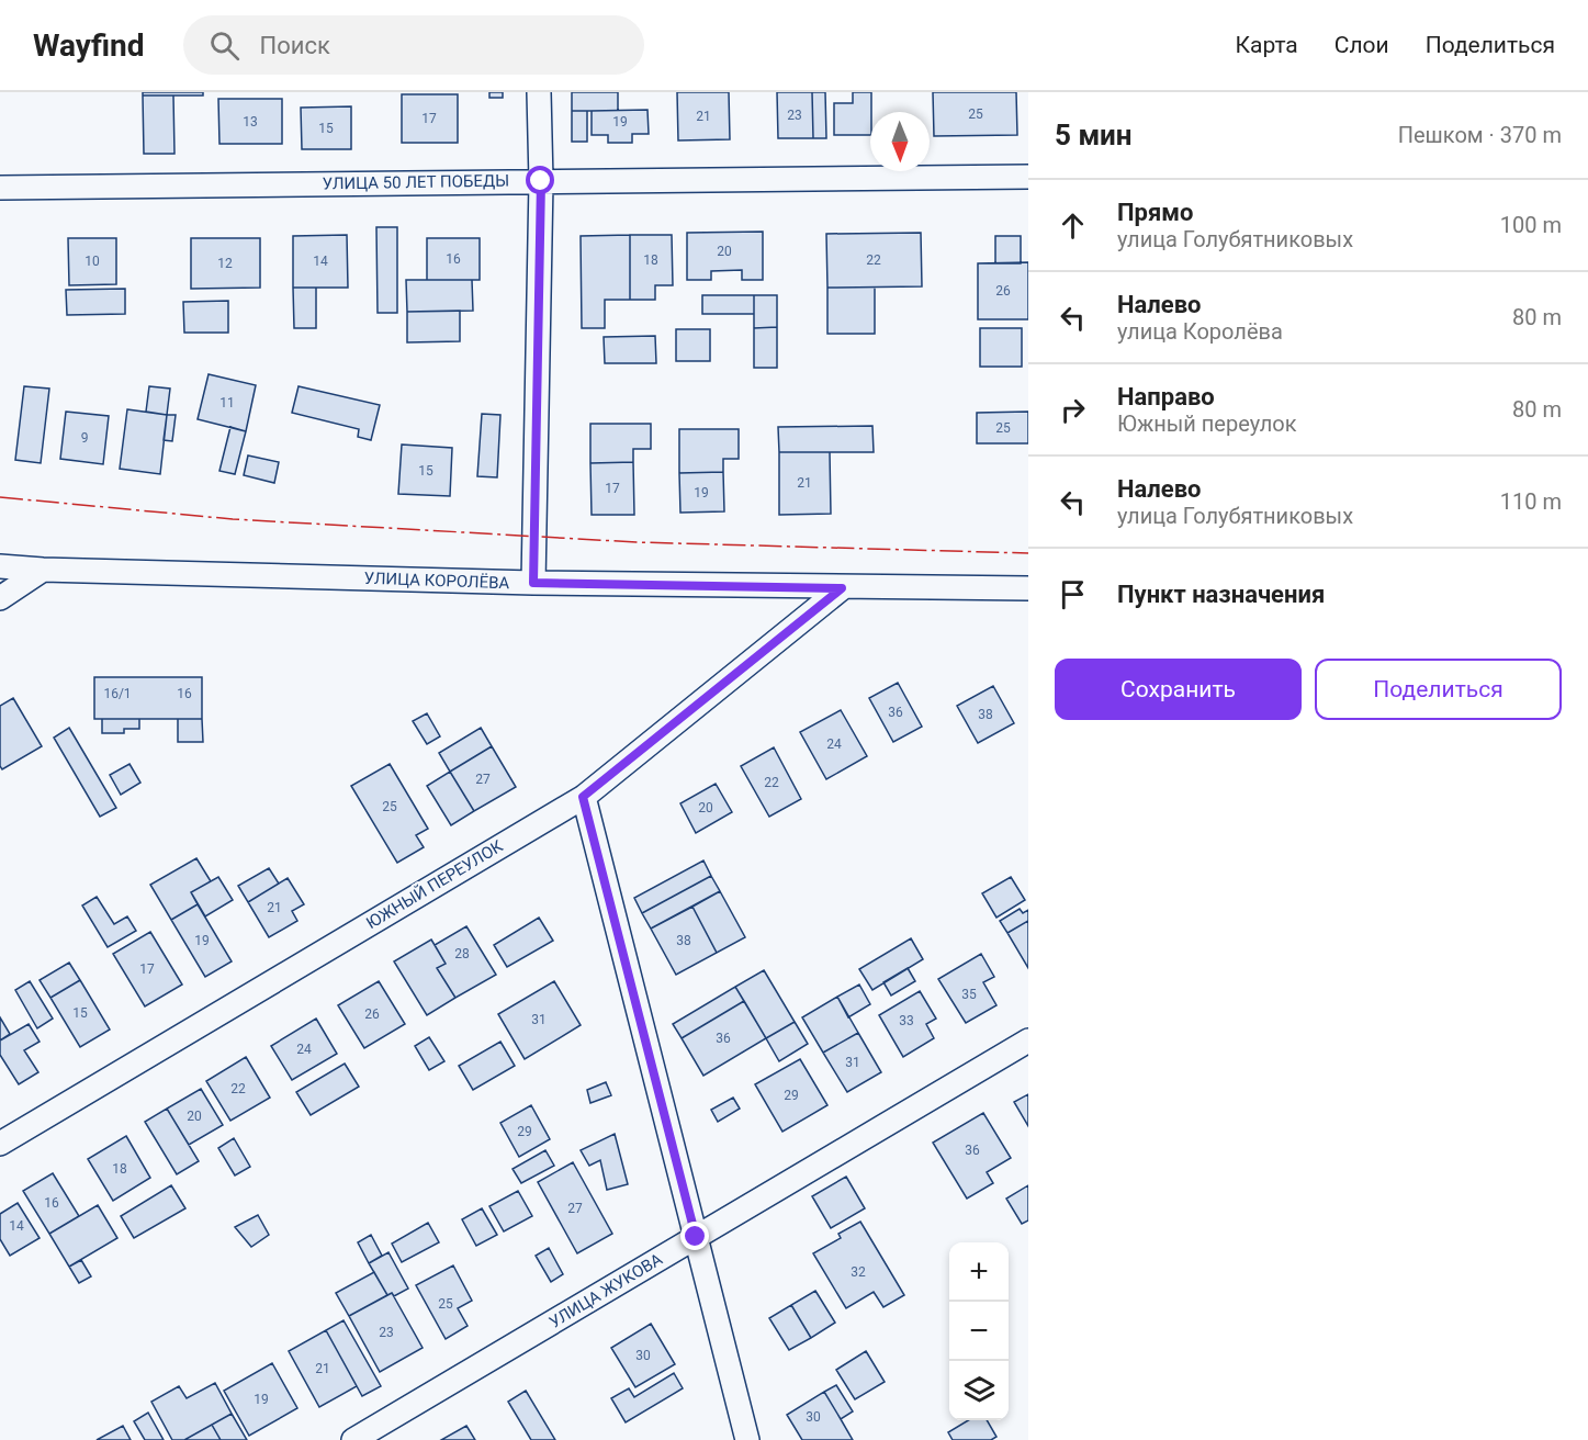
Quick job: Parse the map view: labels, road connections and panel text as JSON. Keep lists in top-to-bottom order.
{
  "streets": {
    "street": [
      "УЛИЦА 50 ЛЕТ ПОБЕДЫ",
      "УЛИЦА КОРОЛЁВА",
      "ЮЖНЫЙ ПЕРЕУЛОК",
      "УЛИЦА ЖУКОВА"
    ]
  },
  "crossings": [
    ["УЛИЦА КОРОЛЁВА", "ЮЖНЫЙ ПЕРЕУЛОК"]
  ],
  "house_numbers": [
    "25",
    "23",
    "21",
    "17",
    "13",
    "19",
    "15",
    "20",
    "16",
    "18",
    "22",
    "10",
    "14",
    "12",
    "26",
    "11",
    "25",
    "9",
    "15",
    "21",
    "17",
    "19",
    "16/1",
    "16",
    "36",
    "38",
    "24",
    "27",
    "22",
    "25",
    "20",
    "21",
    "19",
    "38",
    "28",
    "17",
    "35",
    "15",
    "26",
    "31",
    "33",
    "36",
    "24",
    "31",
    "22",
    "29",
    "20",
    "29",
    "36",
    "18",
    "16",
    "27",
    "14",
    "32",
    "25",
    "23",
    "30",
    "21",
    "19",
    "30"
  ],
  "north": "bottom",
  "page": {
    "header": "Wayfind",
    "search": "Поиск",
    "nav": ["Карта", "Слои", "Поделиться"],
    "heading": ["5 мин", "Пешком · 370 m"],
    "list": [
      ["Прямо", "улица Голубятниковых", "100 m"],
      ["Налево", "улица Королёва", "80 m"],
      ["Направо", "Южный переулок", "80 m"],
      ["Налево", "улица Голубятниковых", "110 m"],
      "Пункт назначения"
    ],
    "buttons": ["Сохранить", "Поделиться"],
    "map_buttons": ["+", "−"]
  }
}
